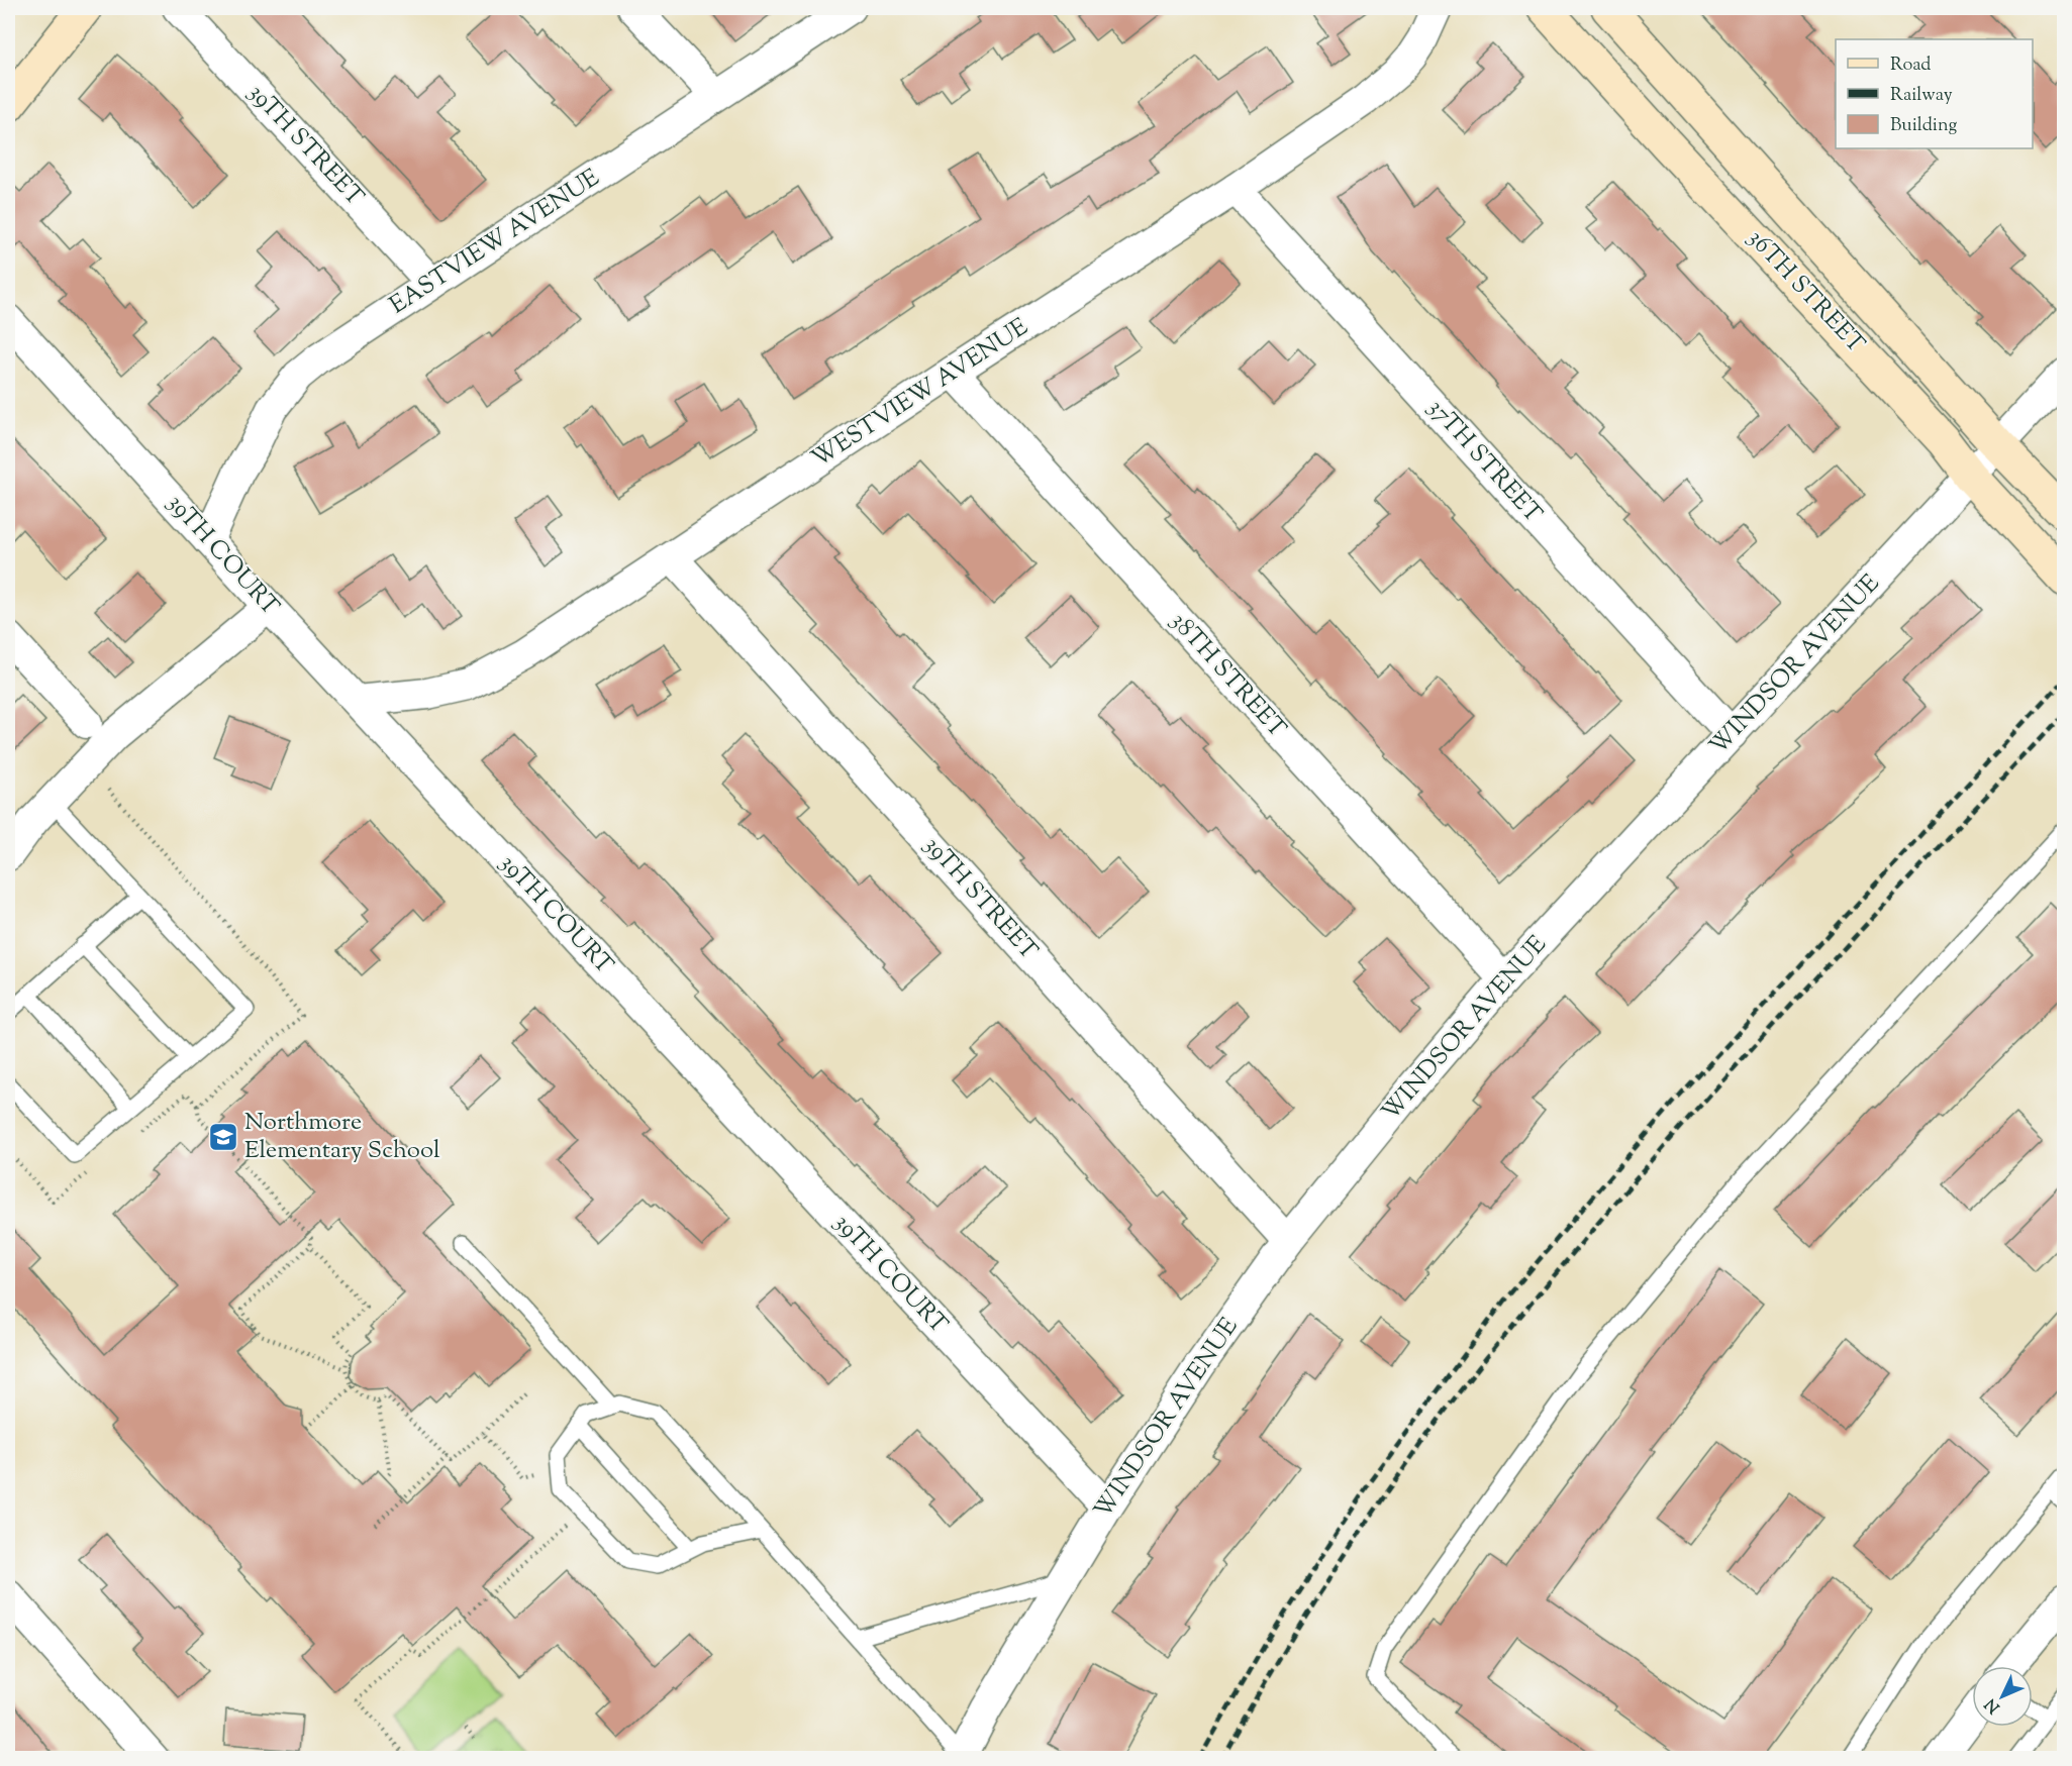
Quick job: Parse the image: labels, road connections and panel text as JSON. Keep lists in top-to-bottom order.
{
  "streets": {
    "street": [
      "39TH STREET",
      "EASTVIEW AVENUE",
      "36TH STREET",
      "WESTVIEW AVENUE",
      "37TH STREET",
      "39TH COURT",
      "WINDSOR AVENUE",
      "38TH STREET"
    ]
  },
  "crossings": [
    ["39TH STREET", "EASTVIEW AVENUE"],
    ["39TH STREET", "WESTVIEW AVENUE"],
    ["39TH STREET", "WINDSOR AVENUE"],
    ["EASTVIEW AVENUE", "39TH COURT"],
    ["36TH STREET", "WINDSOR AVENUE"],
    ["WESTVIEW AVENUE", "37TH STREET"],
    ["WESTVIEW AVENUE", "39TH COURT"],
    ["WESTVIEW AVENUE", "38TH STREET"],
    ["37TH STREET", "WINDSOR AVENUE"],
    ["39TH COURT", "WINDSOR AVENUE"],
    ["WINDSOR AVENUE", "38TH STREET"]
  ],
  "places": {
    "school or university": ["Northmore Elementary School"]
  },
  "legend": ["Road", "Railway", "Building"],
  "north": "bottom left"
}
